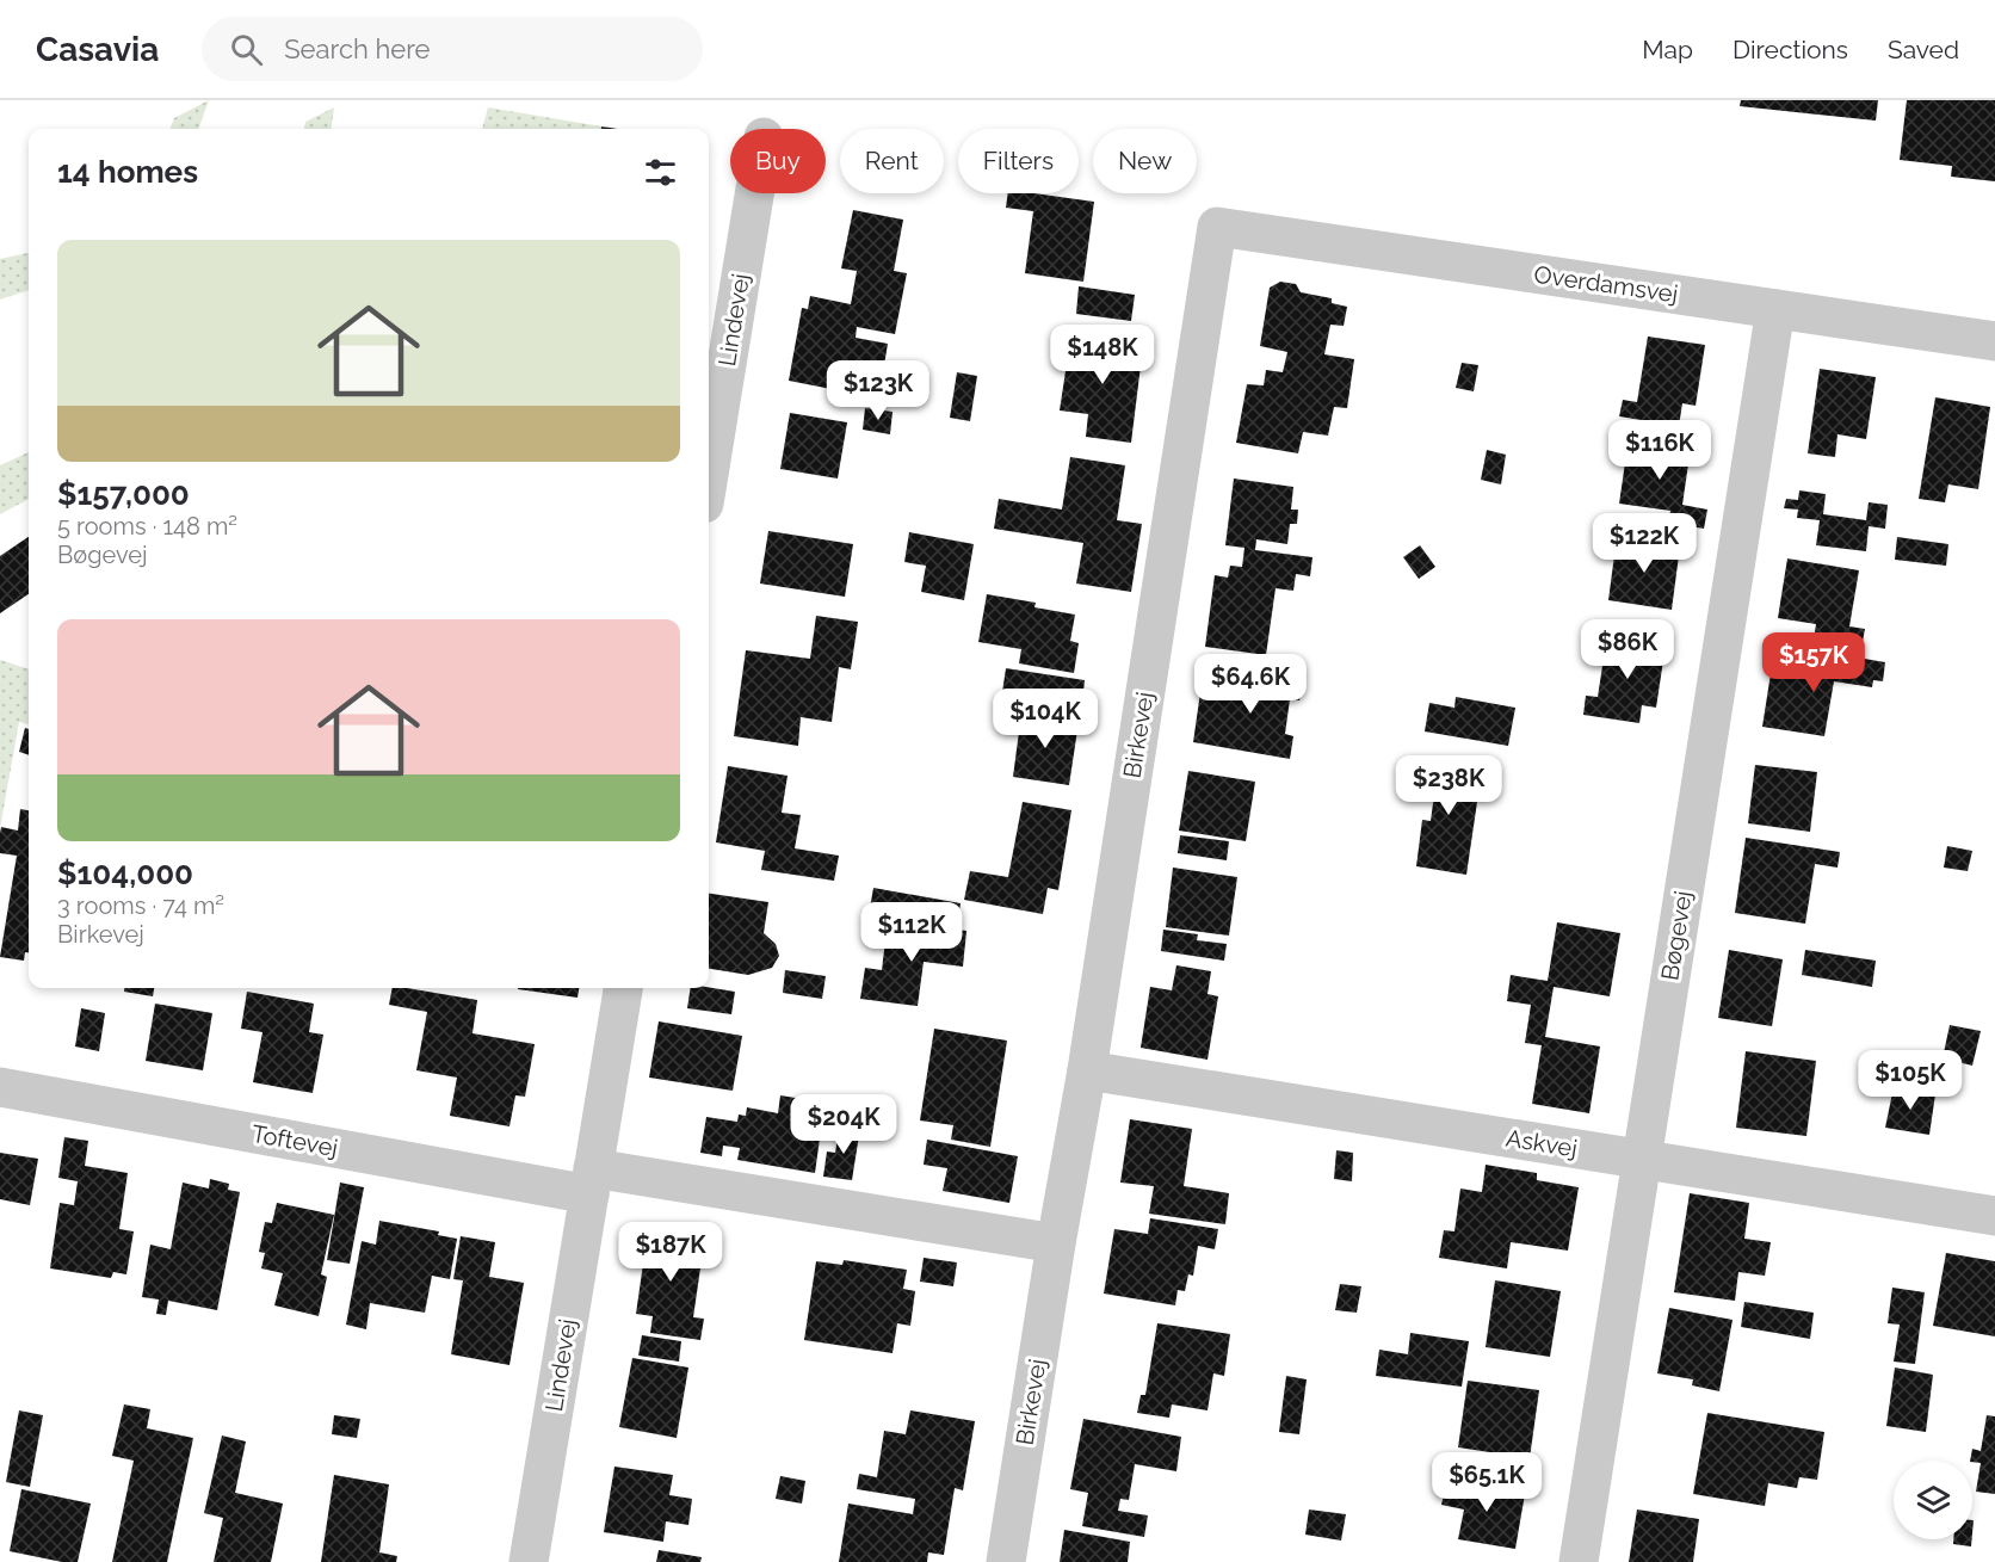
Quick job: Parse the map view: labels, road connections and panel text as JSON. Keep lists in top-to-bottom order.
{
  "streets": {
    "street": [
      "Overdamsvej",
      "Lindevej",
      "Birkevej",
      "Bøgevej",
      "Toftevej",
      "Askvej"
    ]
  },
  "crossings": [
    ["Overdamsvej", "Birkevej"],
    ["Overdamsvej", "Bøgevej"],
    ["Lindevej", "Toftevej"],
    ["Birkevej", "Askvej"],
    ["Bøgevej", "Askvej"]
  ],
  "page": {
    "header": "Casavia",
    "search": "Search here",
    "nav": ["Map", "Directions", "Saved"],
    "chip": [
      "Buy",
      "Rent",
      "Filters",
      "New"
    ],
    "heading": "14 homes",
    "list": [
      {
        "name": "$157,000",
        "note": "5 rooms · 148 m² · Bøgevej"
      },
      {
        "name": "$104,000",
        "note": "3 rooms · 74 m² · Birkevej"
      }
    ],
    "price": [
      "$148K",
      "$123K",
      "$116K",
      "$122K",
      "$86K",
      "$157K",
      "$64.6K",
      "$104K",
      "$238K",
      "$112K",
      "$105K",
      "$204K",
      "$187K",
      "$65.1K"
    ]
  }
}
